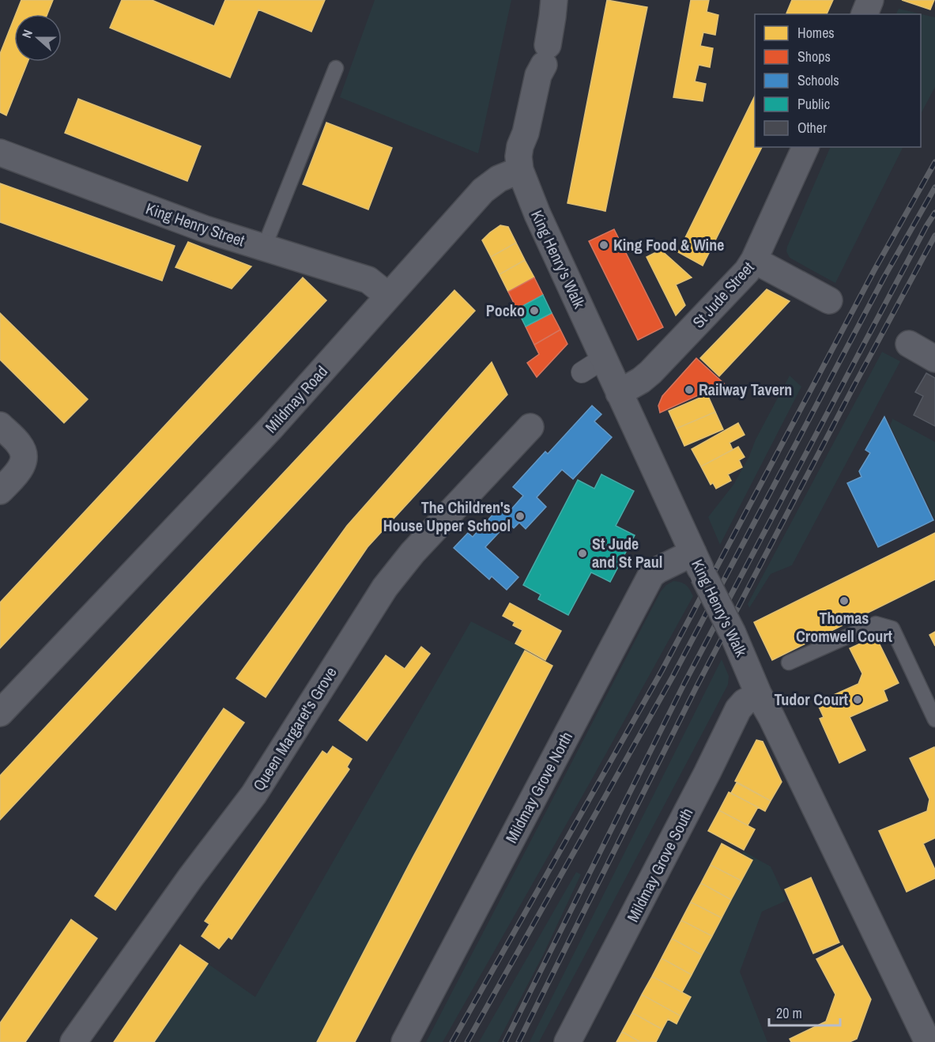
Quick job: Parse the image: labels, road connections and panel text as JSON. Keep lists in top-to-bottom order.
{
  "streets": {
    "street": [
      "King Henry Street",
      "King Henry's Walk",
      "St Jude Street",
      "Mildmay Road",
      "Queen Margaret's Grove",
      "Mildmay Grove North",
      "Mildmay Grove South"
    ]
  },
  "crossings": [
    ["King Henry Street", "Mildmay Road"],
    ["King Henry's Walk", "St Jude Street"],
    ["King Henry's Walk", "Mildmay Road"],
    ["King Henry's Walk", "Mildmay Grove North"],
    ["King Henry's Walk", "Mildmay Grove South"]
  ],
  "places": [
    "King Food & Wine",
    "Pocko",
    "Railway Tavern",
    "The Children's House Upper School",
    "St Jude and St Paul",
    "Thomas Cromwell Court",
    "Tudor Court"
  ],
  "legend": [
    "Homes",
    "Shops",
    "Schools",
    "Public",
    "Other"
  ],
  "scale_bar": "20 m",
  "north": "left"
}
